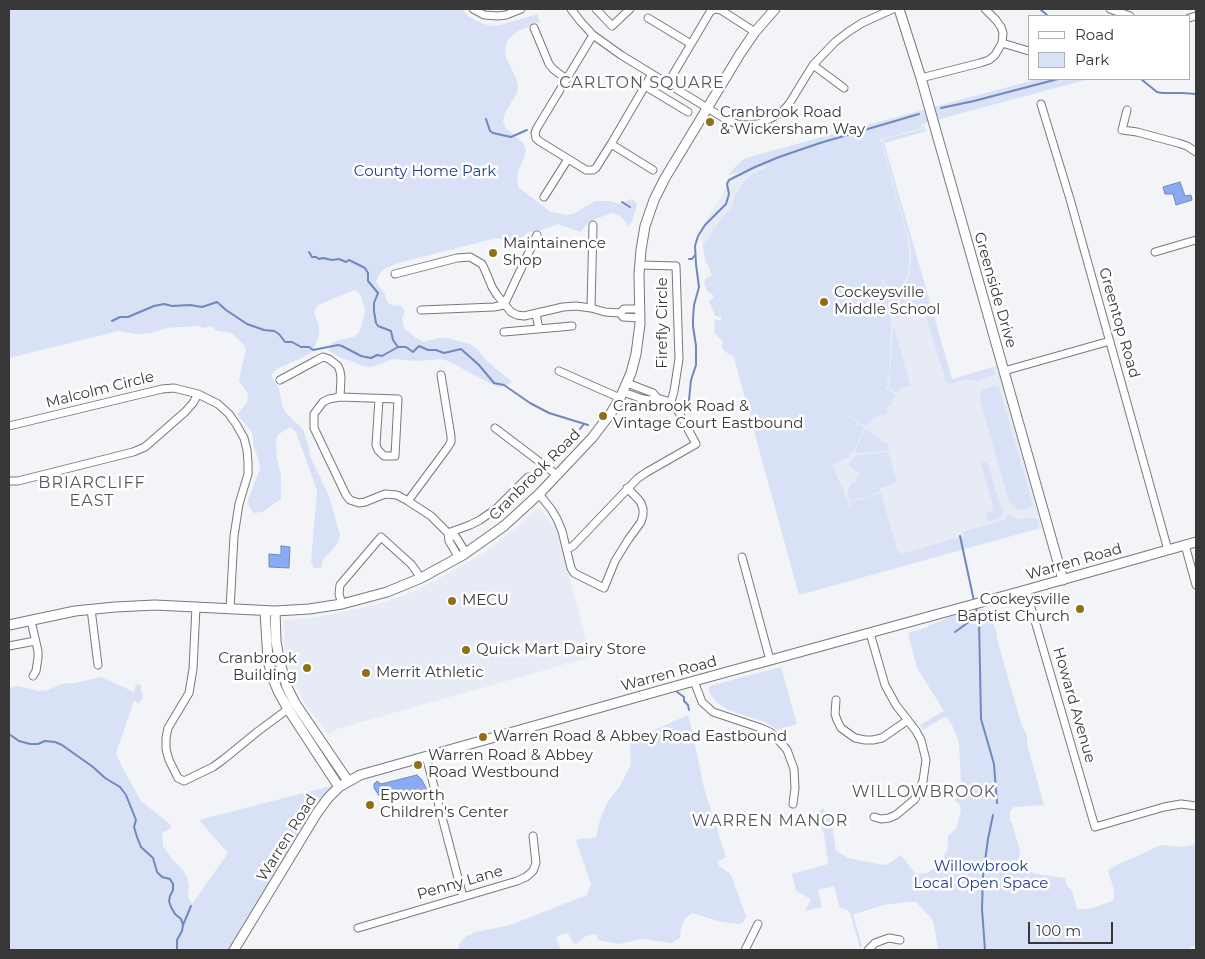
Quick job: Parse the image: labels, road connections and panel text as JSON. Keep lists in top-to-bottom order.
{
  "streets": {
    "street": [
      "Greenside Drive",
      "Firefly Circle",
      "Greentop Road",
      "Malcolm Circle",
      "Cranbrook Road",
      "Warren Road",
      "Howard Avenue",
      "Penny Lane"
    ]
  },
  "crossings": [
    ["Greenside Drive", "Warren Road"],
    ["Firefly Circle", "Cranbrook Road"],
    ["Greentop Road", "Warren Road"],
    ["Malcolm Circle", "Cranbrook Road"],
    ["Warren Road", "Howard Avenue"]
  ],
  "districts": [
    "CARLTON SQUARE",
    "BRIARCLIFF EAST",
    "WILLOWBROOK",
    "WARREN MANOR"
  ],
  "parks": ["County Home Park", "Willowbrook Local Open Space"],
  "places": [
    "Cranbrook Road & Wickersham Way",
    "Maintainence Shop",
    "Cockeysville Middle School",
    "Cranbrook Road & Vintage Court Eastbound",
    "MECU",
    "Cockeysville Baptist Church",
    "Quick Mart Dairy Store",
    "Cranbrook Building",
    "Merrit Athletic",
    "Warren Road & Abbey Road Eastbound",
    "Warren Road & Abbey Road Westbound",
    "Epworth Children's Center"
  ],
  "legend": ["Road", "Park"],
  "scale_bar": "100 m"
}
